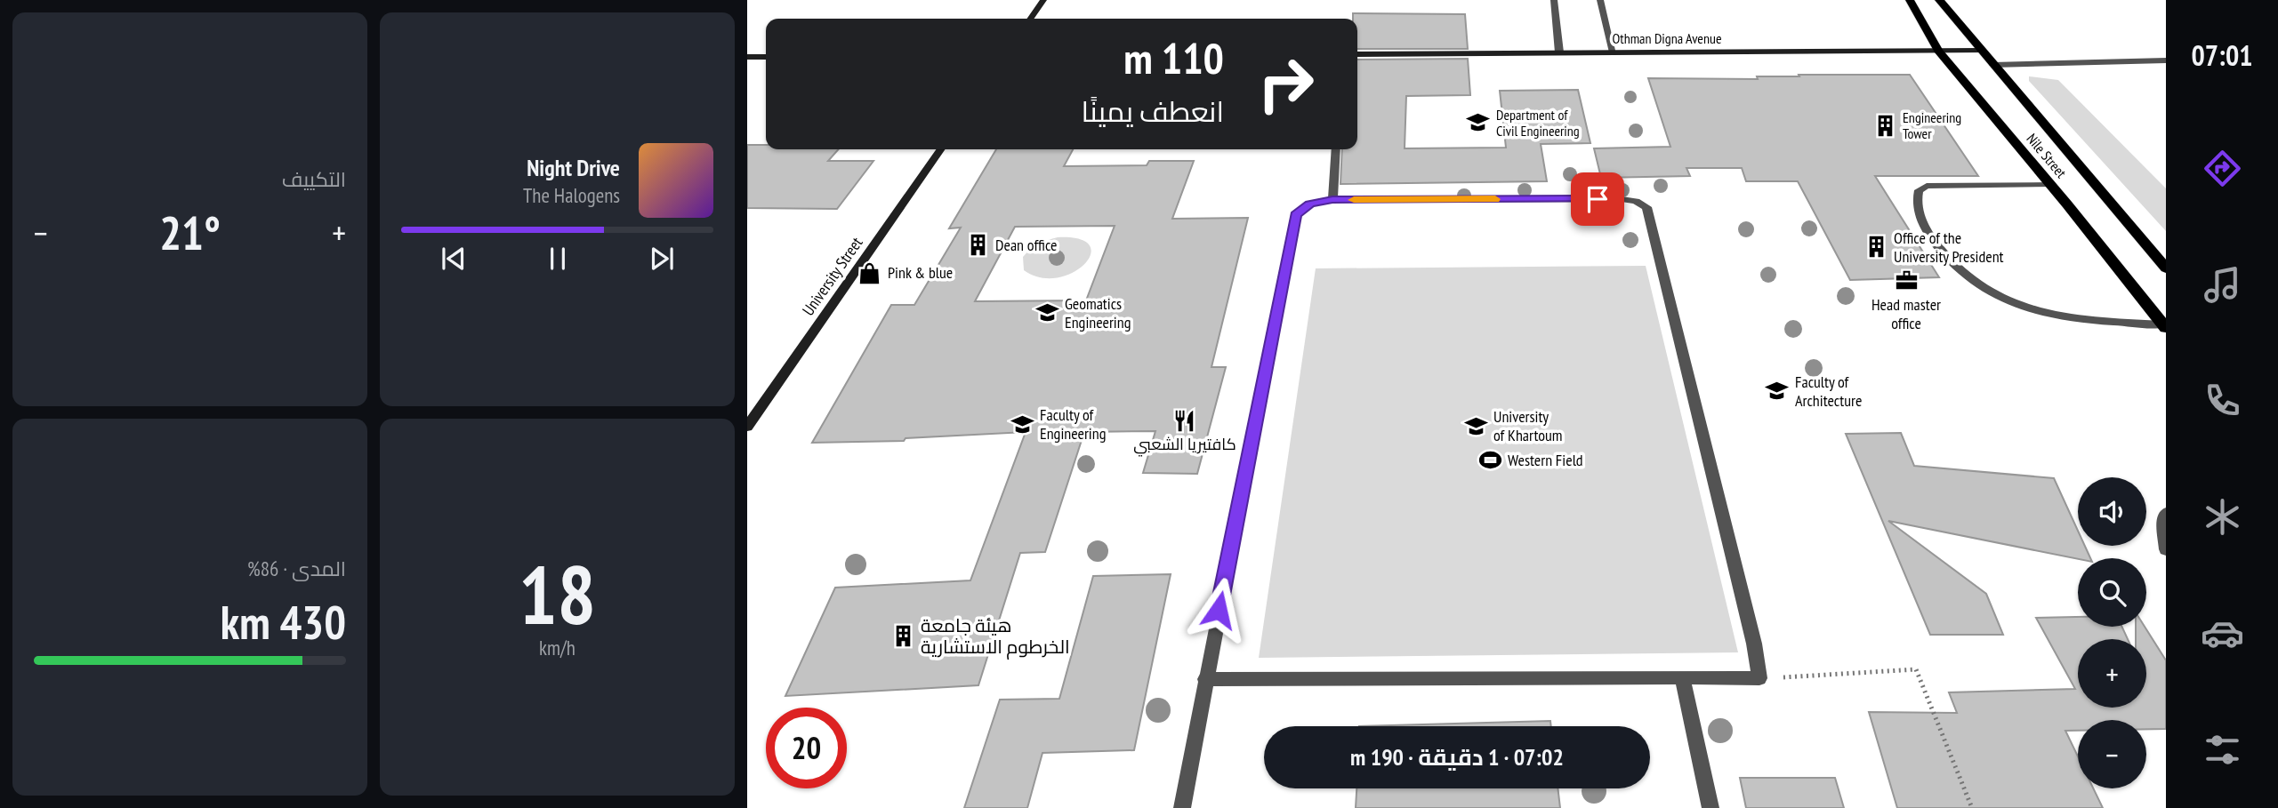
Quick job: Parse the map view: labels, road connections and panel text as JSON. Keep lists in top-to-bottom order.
{
  "streets": {
    "main road": ["Nile Street"],
    "street": ["Othman Digna Avenue", "University Street"]
  },
  "crossings": [
    ["Othman Digna Avenue", "Nile Street"]
  ],
  "places": {
    "school or university": [
      "Department of Civil Engineering",
      "Geomatics Engineering",
      "Faculty of Architecture",
      "Faculty of Engineering",
      "University of Khartoum"
    ],
    "building": [
      "Engineering Tower",
      "Dean office",
      "Office of the University President",
      "هيئة جامعة الخرطوم الاستشارية"
    ],
    "shop": ["Pink & blue"],
    "office": ["Head master office"],
    "restaurant": ["كافتيريا الشعبي"],
    "sports": ["Western Field"]
  },
  "page": {
    "tabs": "07:01",
    "tile": [
      "التكييف",
      ["18", "km/h"],
      ["المدى · 86%", "430 km"]
    ],
    "turn": ["110 m", "انعطف يمينًا"],
    "song": ["Night Drive", "The Halogens"],
    "heat": ["−", "21°", "+"],
    "map_buttons": ["+", "−"],
    "limit": "20",
    "trip": "07:02 · 1 دقيقة · 190 m"
  }
}
